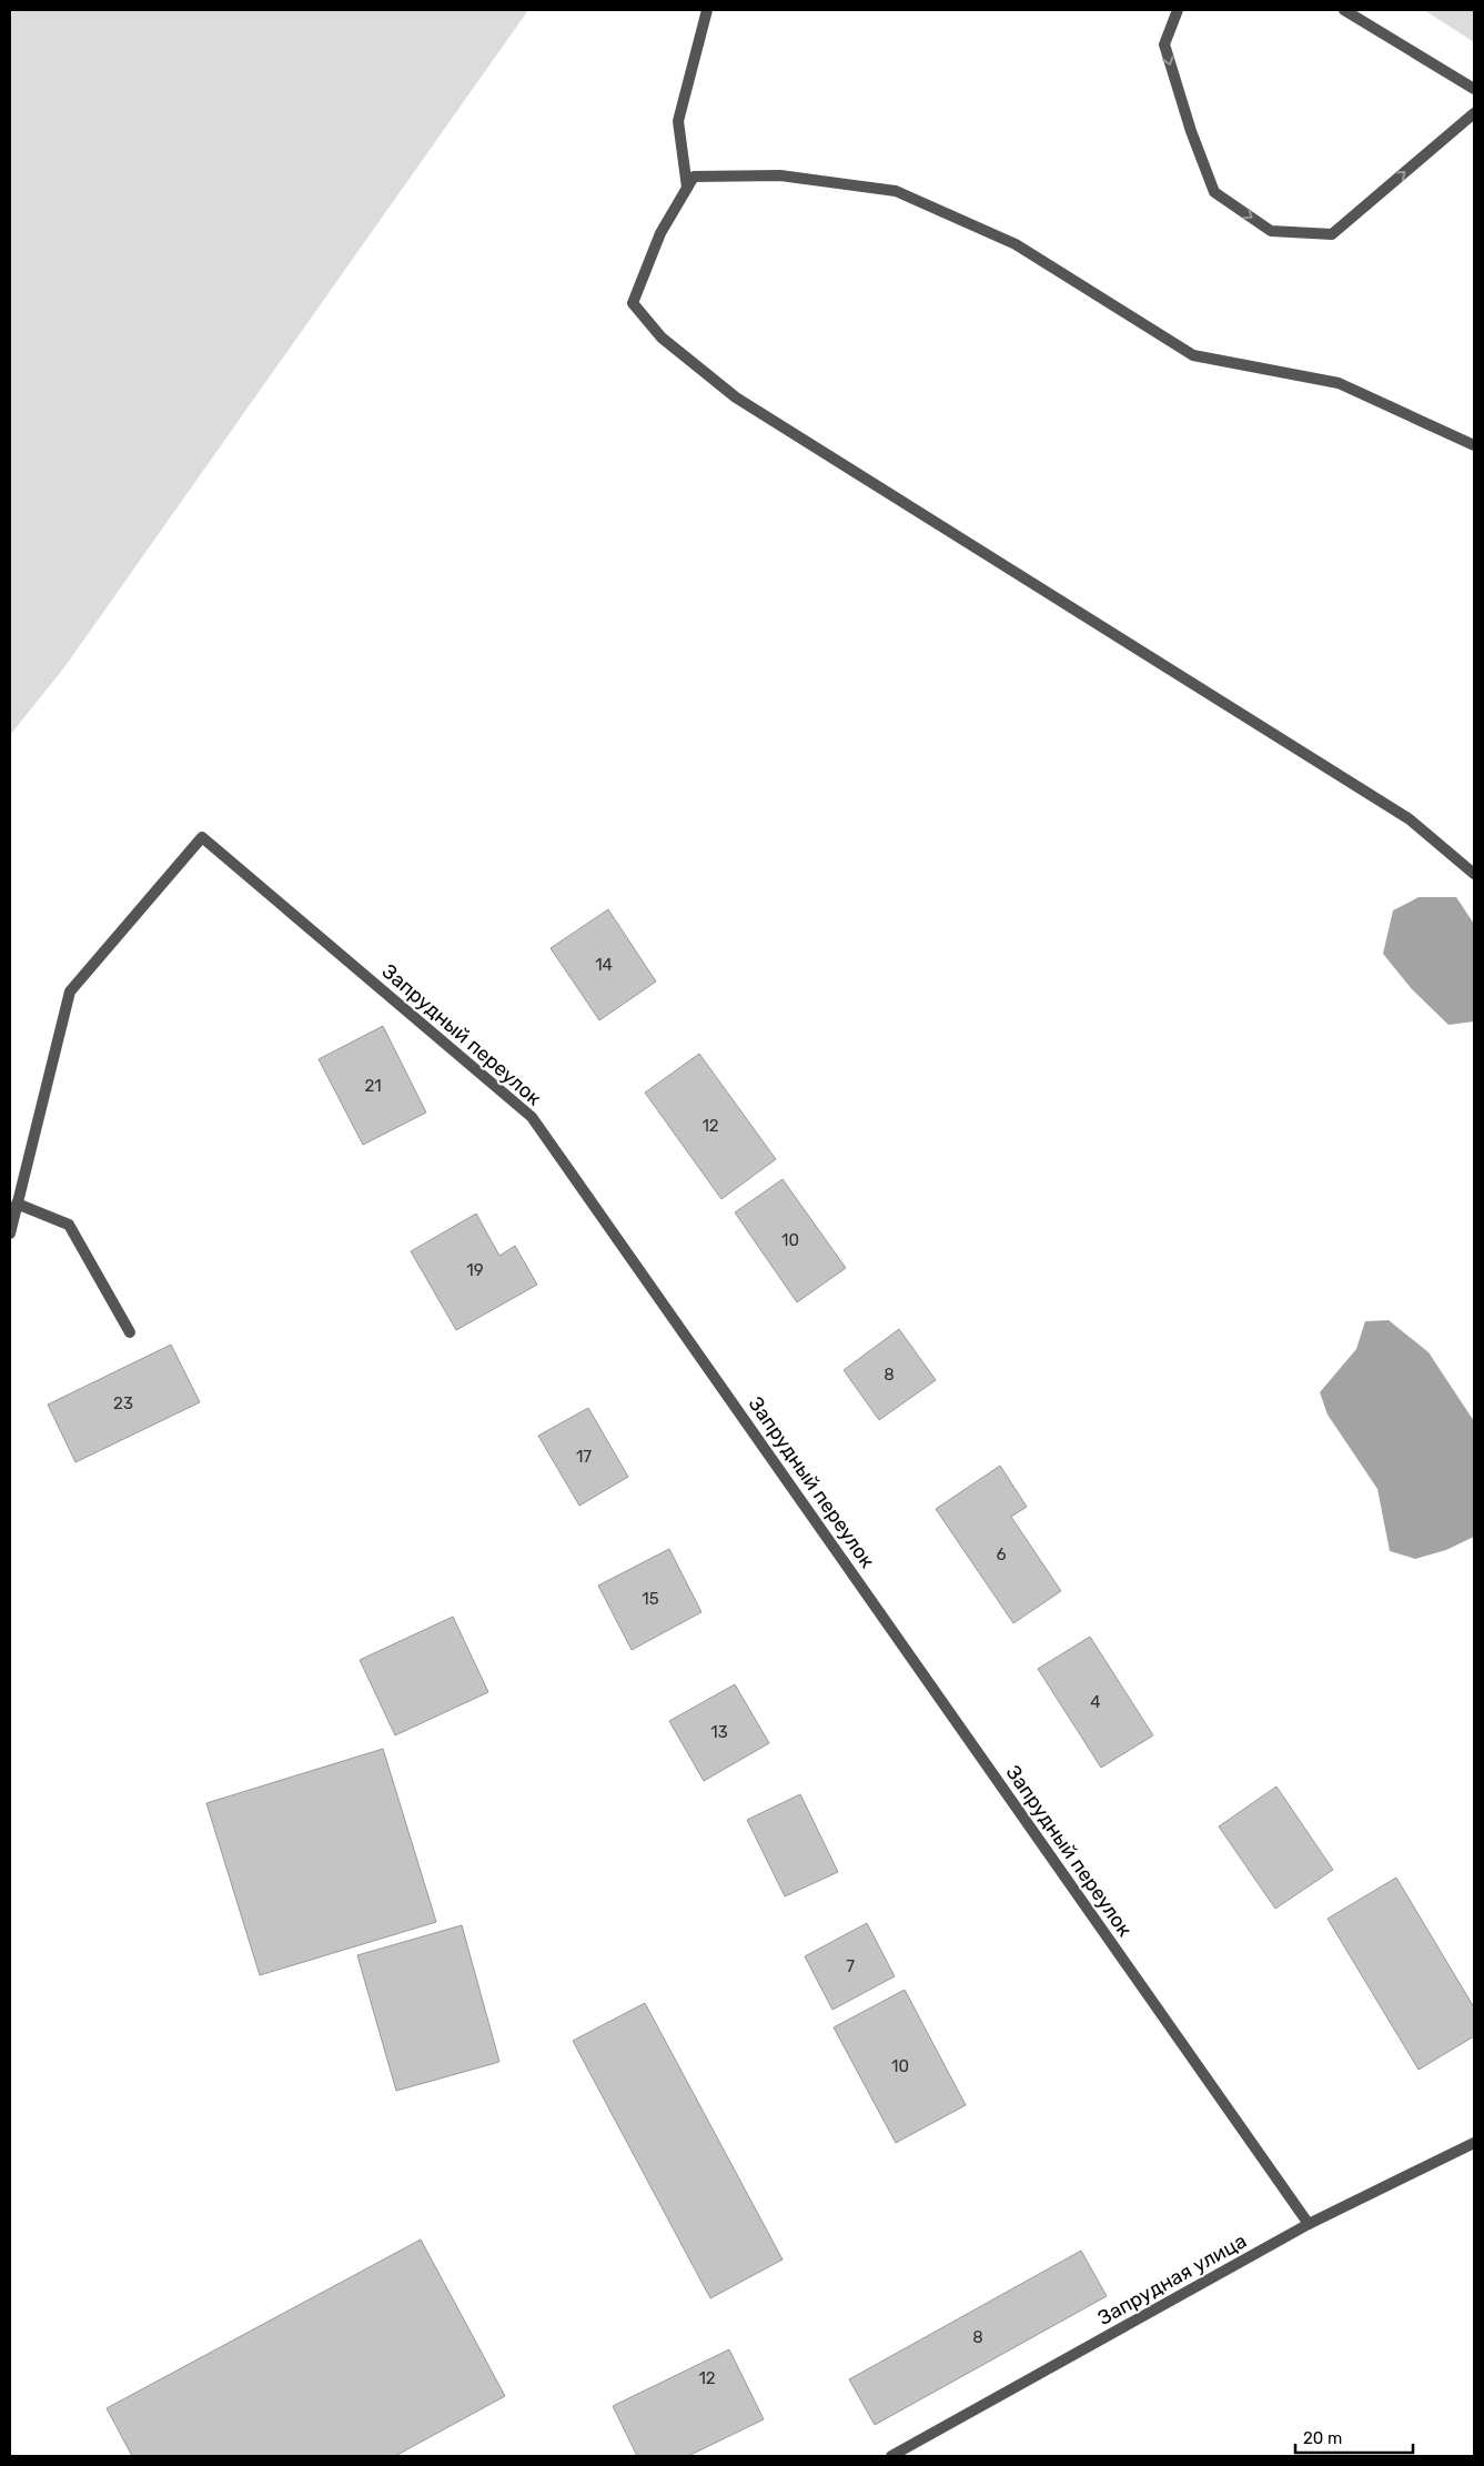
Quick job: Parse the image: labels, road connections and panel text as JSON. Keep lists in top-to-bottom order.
{
  "streets": {
    "street": ["Запрудный переулок", "Запрудная улица"]
  },
  "crossings": [
    ["Запрудный переулок", "Запрудная улица"]
  ],
  "house_numbers": [
    "14",
    "21",
    "12",
    "10",
    "19",
    "8",
    "23",
    "17",
    "6",
    "15",
    "4",
    "13",
    "7",
    "10",
    "8",
    "12"
  ],
  "scale_bar": "20 m"
}
